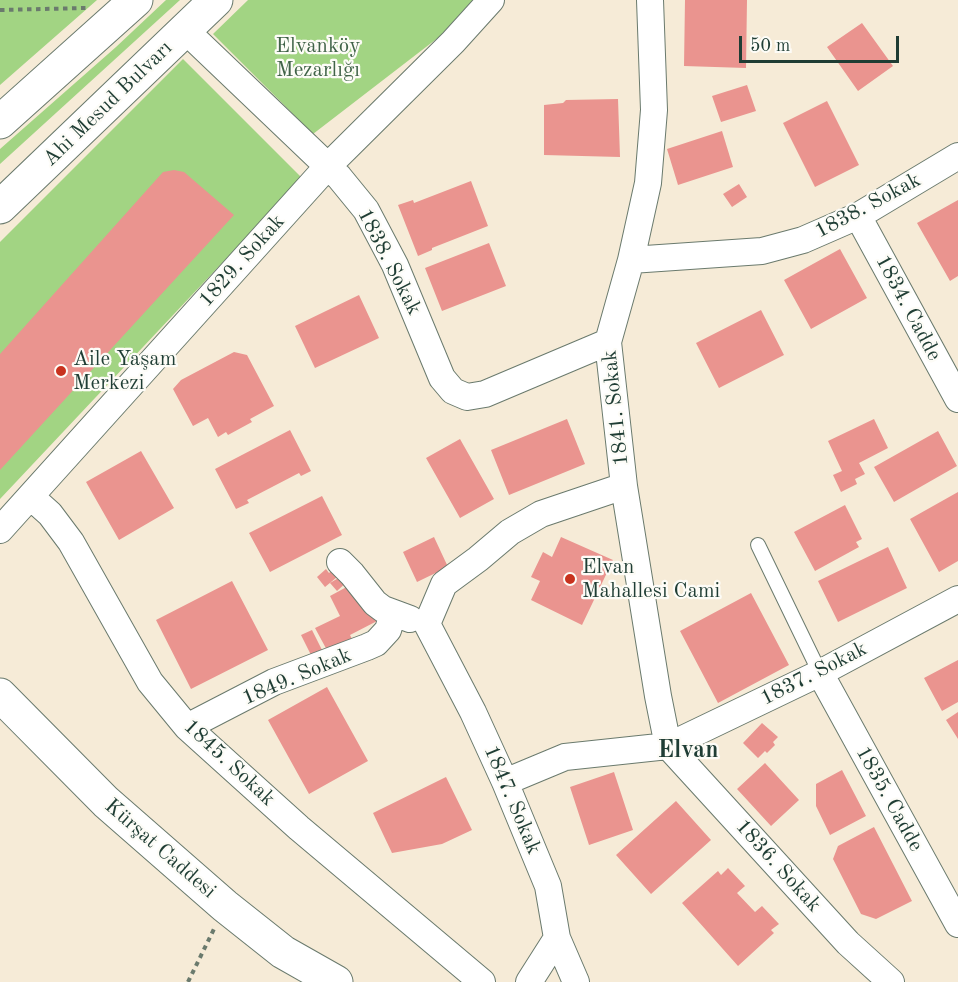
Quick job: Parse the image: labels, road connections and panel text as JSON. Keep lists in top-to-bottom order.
{
  "streets": {
    "main road": ["Ahi Mesud Bulvarı", "Kürşat Caddesi"],
    "street": [
      "1838. Sokak",
      "1829. Sokak",
      "1834. Cadde",
      "1841. Sokak",
      "1837. Sokak",
      "1849. Sokak",
      "1845. Sokak",
      "1835. Cadde",
      "1847. Sokak",
      "1836. Sokak"
    ]
  },
  "crossings": [
    ["Ahi Mesud Bulvarı", "1838. Sokak"],
    ["1838. Sokak", "1829. Sokak"],
    ["1838. Sokak", "1834. Cadde"],
    ["1838. Sokak", "1841. Sokak"],
    ["1829. Sokak", "1845. Sokak"],
    ["1841. Sokak", "1837. Sokak"],
    ["1841. Sokak", "1836. Sokak"],
    ["1837. Sokak", "1835. Cadde"],
    ["1837. Sokak", "1847. Sokak"],
    ["1837. Sokak", "1836. Sokak"],
    ["1849. Sokak", "1845. Sokak"]
  ],
  "districts": ["Elvan"],
  "parks": ["Elvanköy Mezarlığı"],
  "places": ["Aile Yaşam Merkezi", "Elvan Mahallesi Cami"],
  "scale_bar": "50 m"
}
